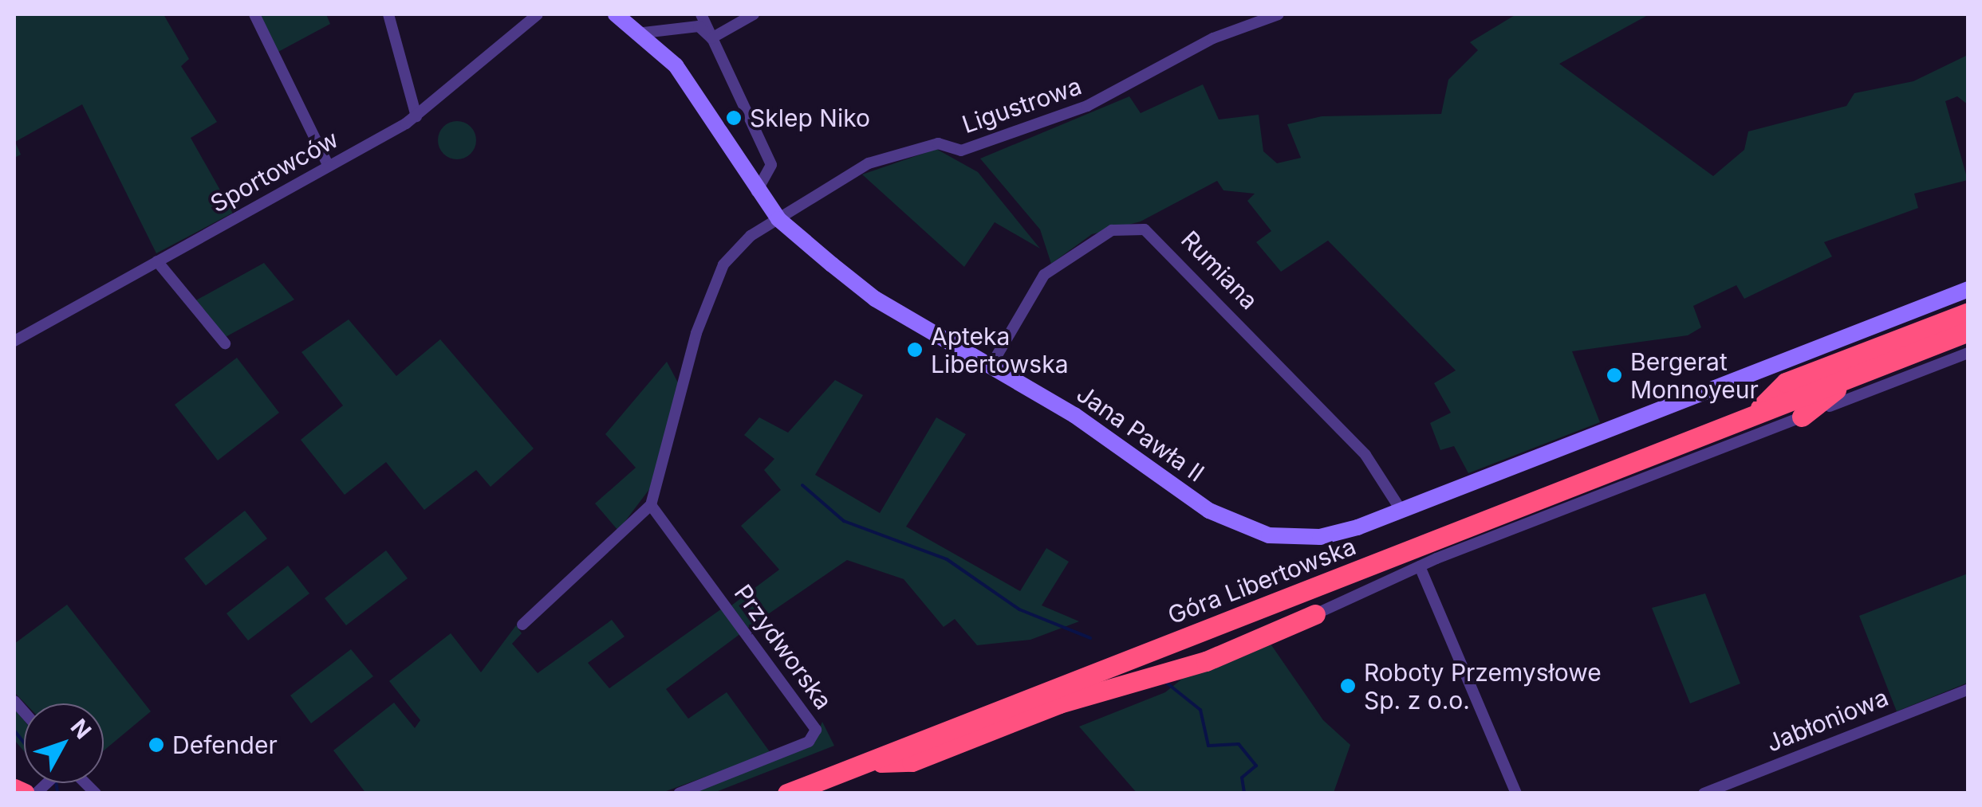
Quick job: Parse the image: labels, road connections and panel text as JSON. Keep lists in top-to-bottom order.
{
  "streets": {
    "highway": ["Góra Libertowska"],
    "street": [
      "Ligustrowa",
      "Sportowców",
      "Rumiana",
      "Jana Pawła II",
      "Przydworska",
      "Jabłoniowa"
    ]
  },
  "crossings": [
    ["Ligustrowa", "Jana Pawła II"],
    ["Rumiana", "Jana Pawła II"]
  ],
  "places": [
    "Sklep Niko",
    "Apteka Libertowska",
    "Bergerat Monnoyeur",
    "Roboty Przemysłowe Sp. z o.o.",
    "Defender"
  ],
  "north": "top right"
}
